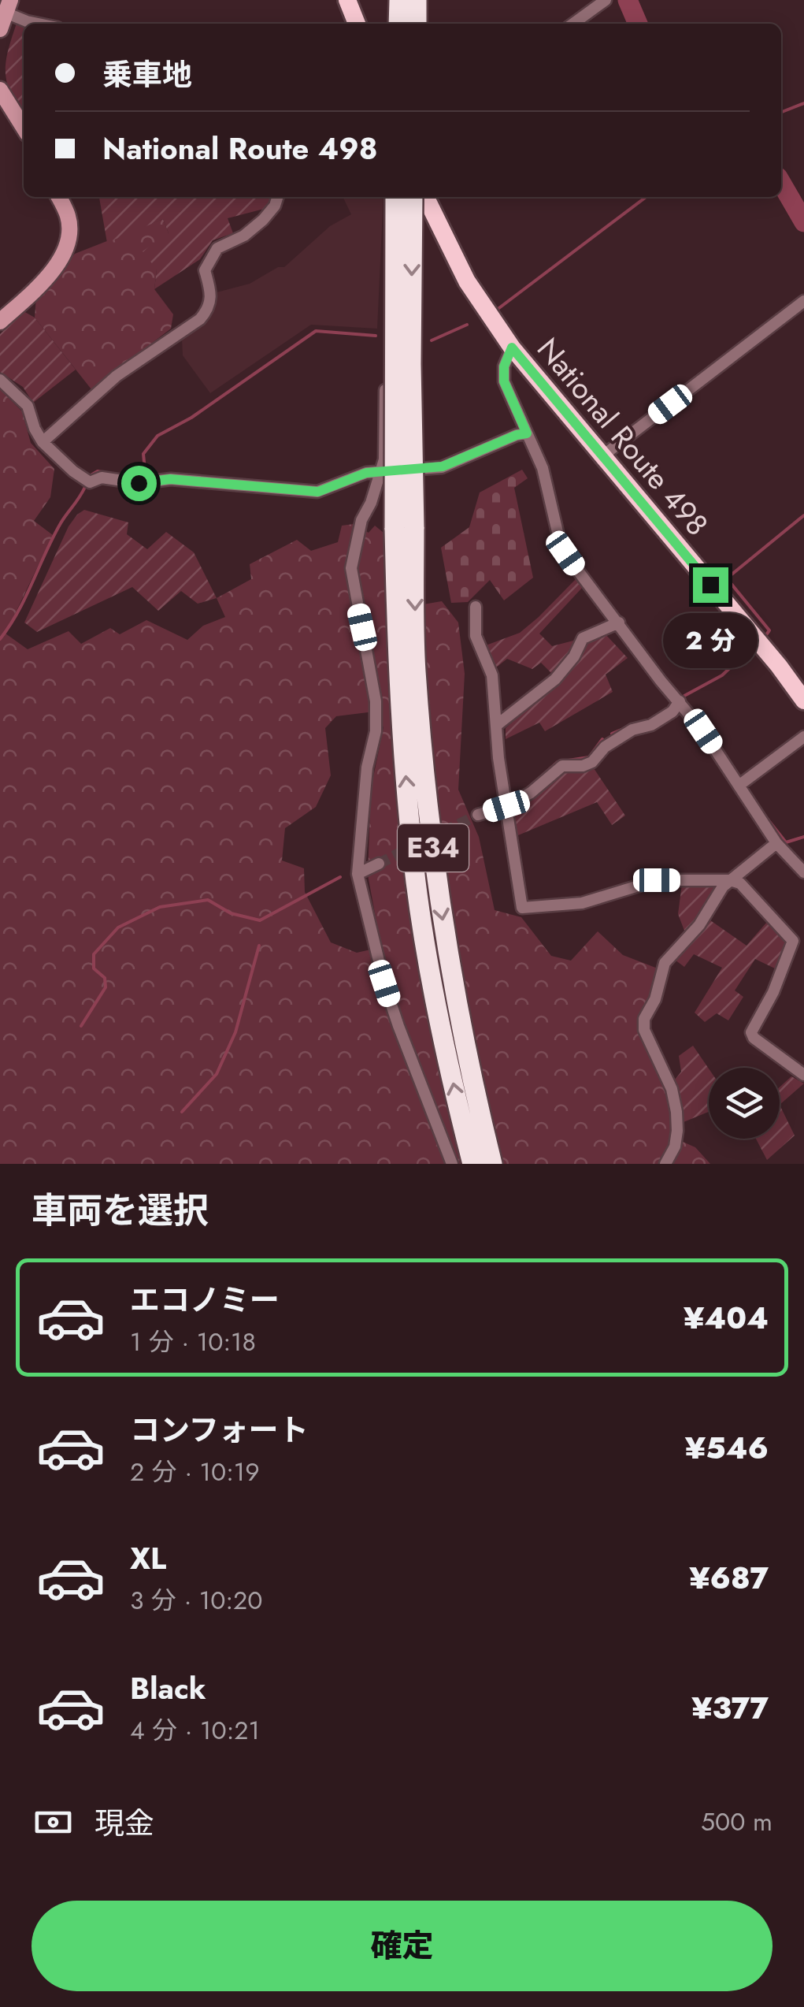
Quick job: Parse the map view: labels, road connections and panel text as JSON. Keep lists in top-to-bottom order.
{
  "streets": {
    "highway": ["National Route 498", "E34"]
  },
  "page": {
    "banner": ["乗車地", "National Route 498"],
    "bubble": "2 分",
    "heading": "車両を選択",
    "list": [
      {
        "name": "エコノミー",
        "note": "1 分 · 10:18",
        "value": "¥404"
      },
      {
        "name": "コンフォート",
        "note": "2 分 · 10:19",
        "value": "¥546"
      },
      {
        "name": "XL",
        "note": "3 分 · 10:20",
        "value": "¥687"
      },
      {
        "name": "Black",
        "note": "4 分 · 10:21",
        "value": "¥377"
      }
    ],
    "pay": ["現金", "500 m"],
    "buttons": "確定"
  }
}
